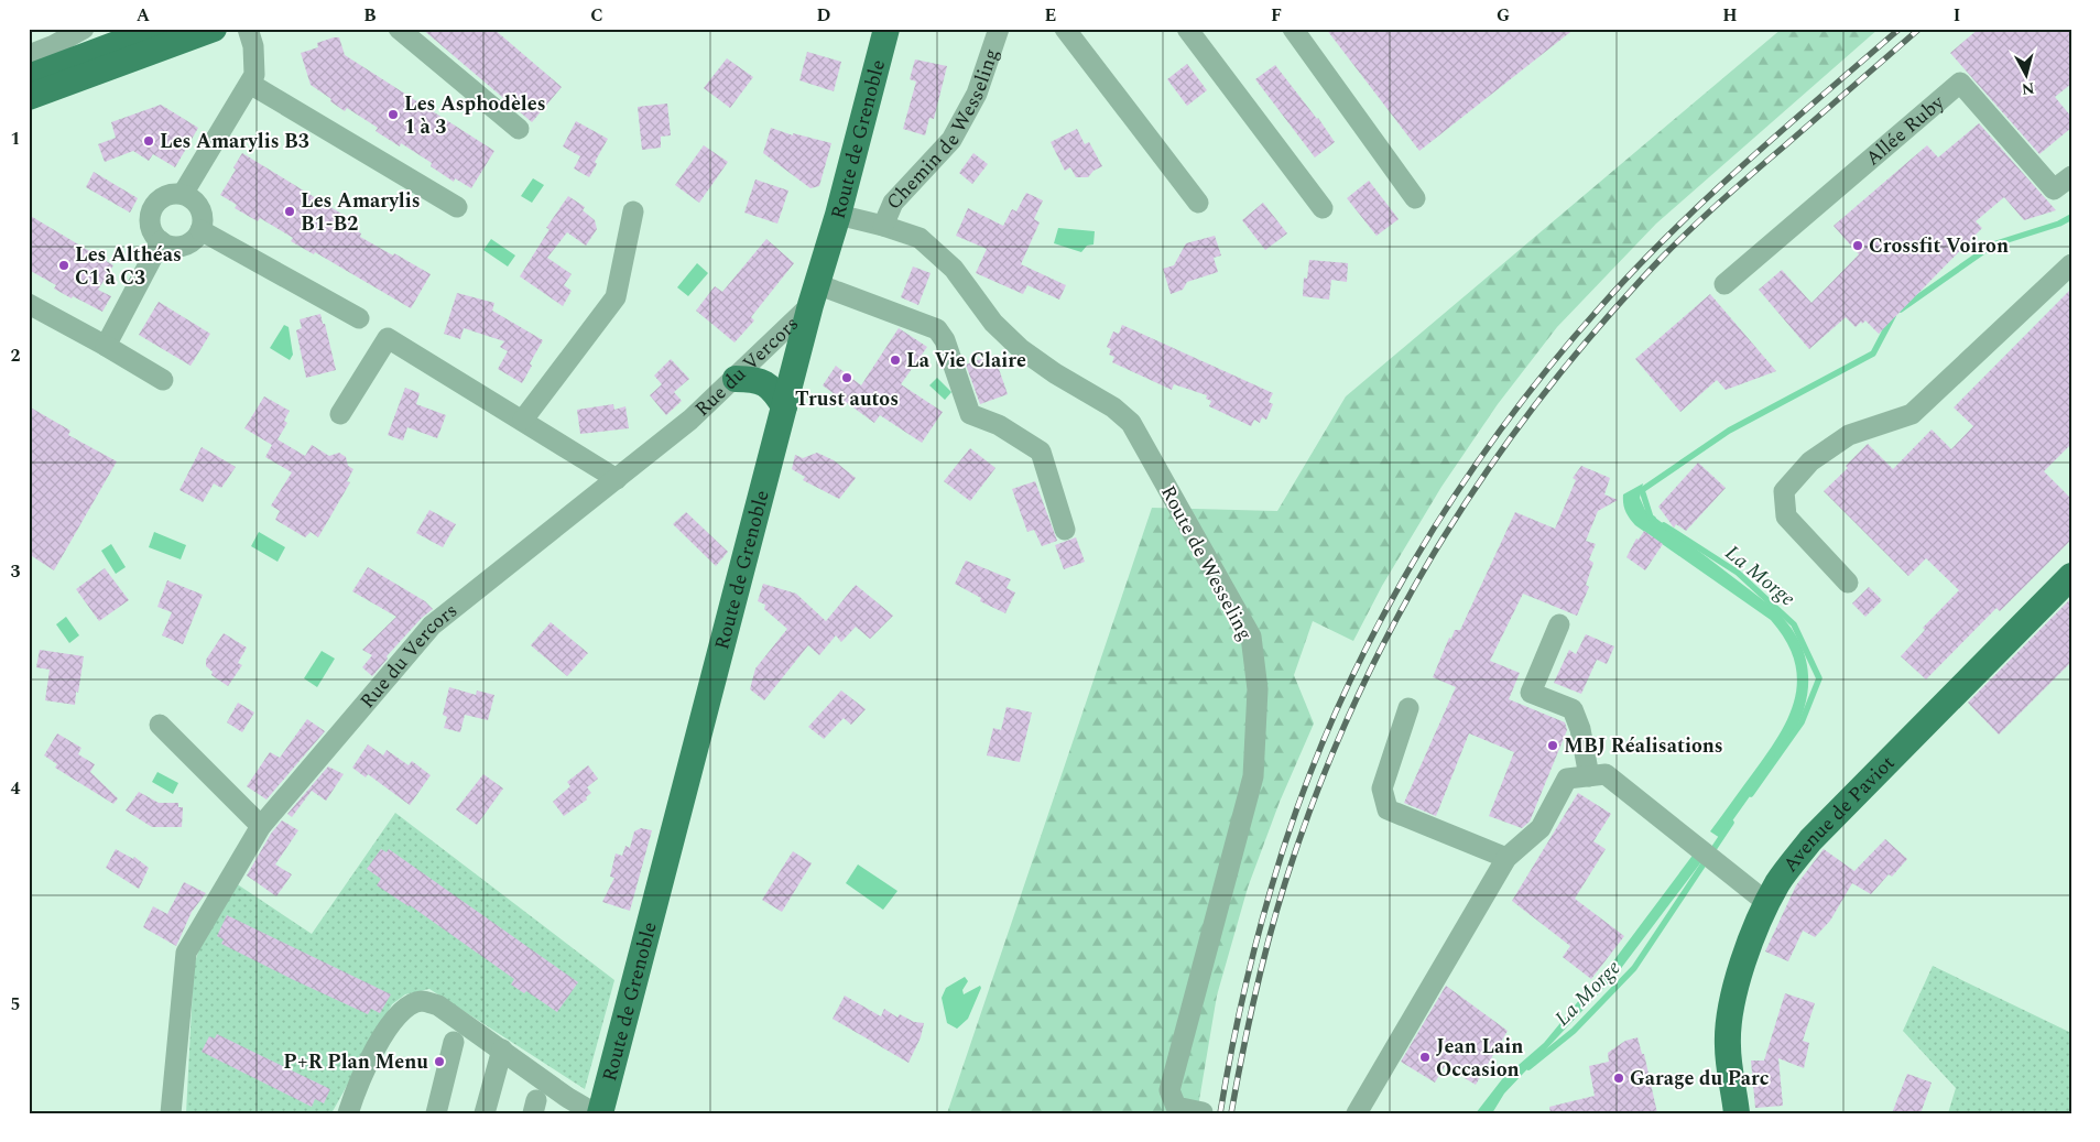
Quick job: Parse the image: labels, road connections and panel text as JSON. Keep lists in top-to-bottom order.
{
  "streets": {
    "main road": ["Route de Grenoble", "Avenue de Paviot"],
    "street": [
      "Chemin de Wesseling",
      "Allée Ruby",
      "Rue du Vercors",
      "Route de Wesseling"
    ]
  },
  "crossings": [
    ["Chemin de Wesseling", "Route de Wesseling"],
    ["Route de Grenoble", "Rue du Vercors"],
    ["Route de Grenoble", "Route de Wesseling"]
  ],
  "water": ["La Morge"],
  "places": [
    "Les Asphodèles 1 à 3",
    "Les Amarylis B3",
    "Les Amarylis B1-B2",
    "Crossfit Voiron",
    "Les Althéas C1 à C3",
    "La Vie Claire",
    "Trust autos",
    "MBJ Réalisations",
    "Jean Lain Occasion",
    "P+R Plan Menu",
    "Garage du Parc"
  ],
  "north": "bottom",
  "grid": {
    "columns": [
      "A",
      "B",
      "C",
      "D",
      "E",
      "F",
      "G",
      "H",
      "I"
    ],
    "rows": [
      "1",
      "2",
      "3",
      "4",
      "5"
    ]
  }
}
